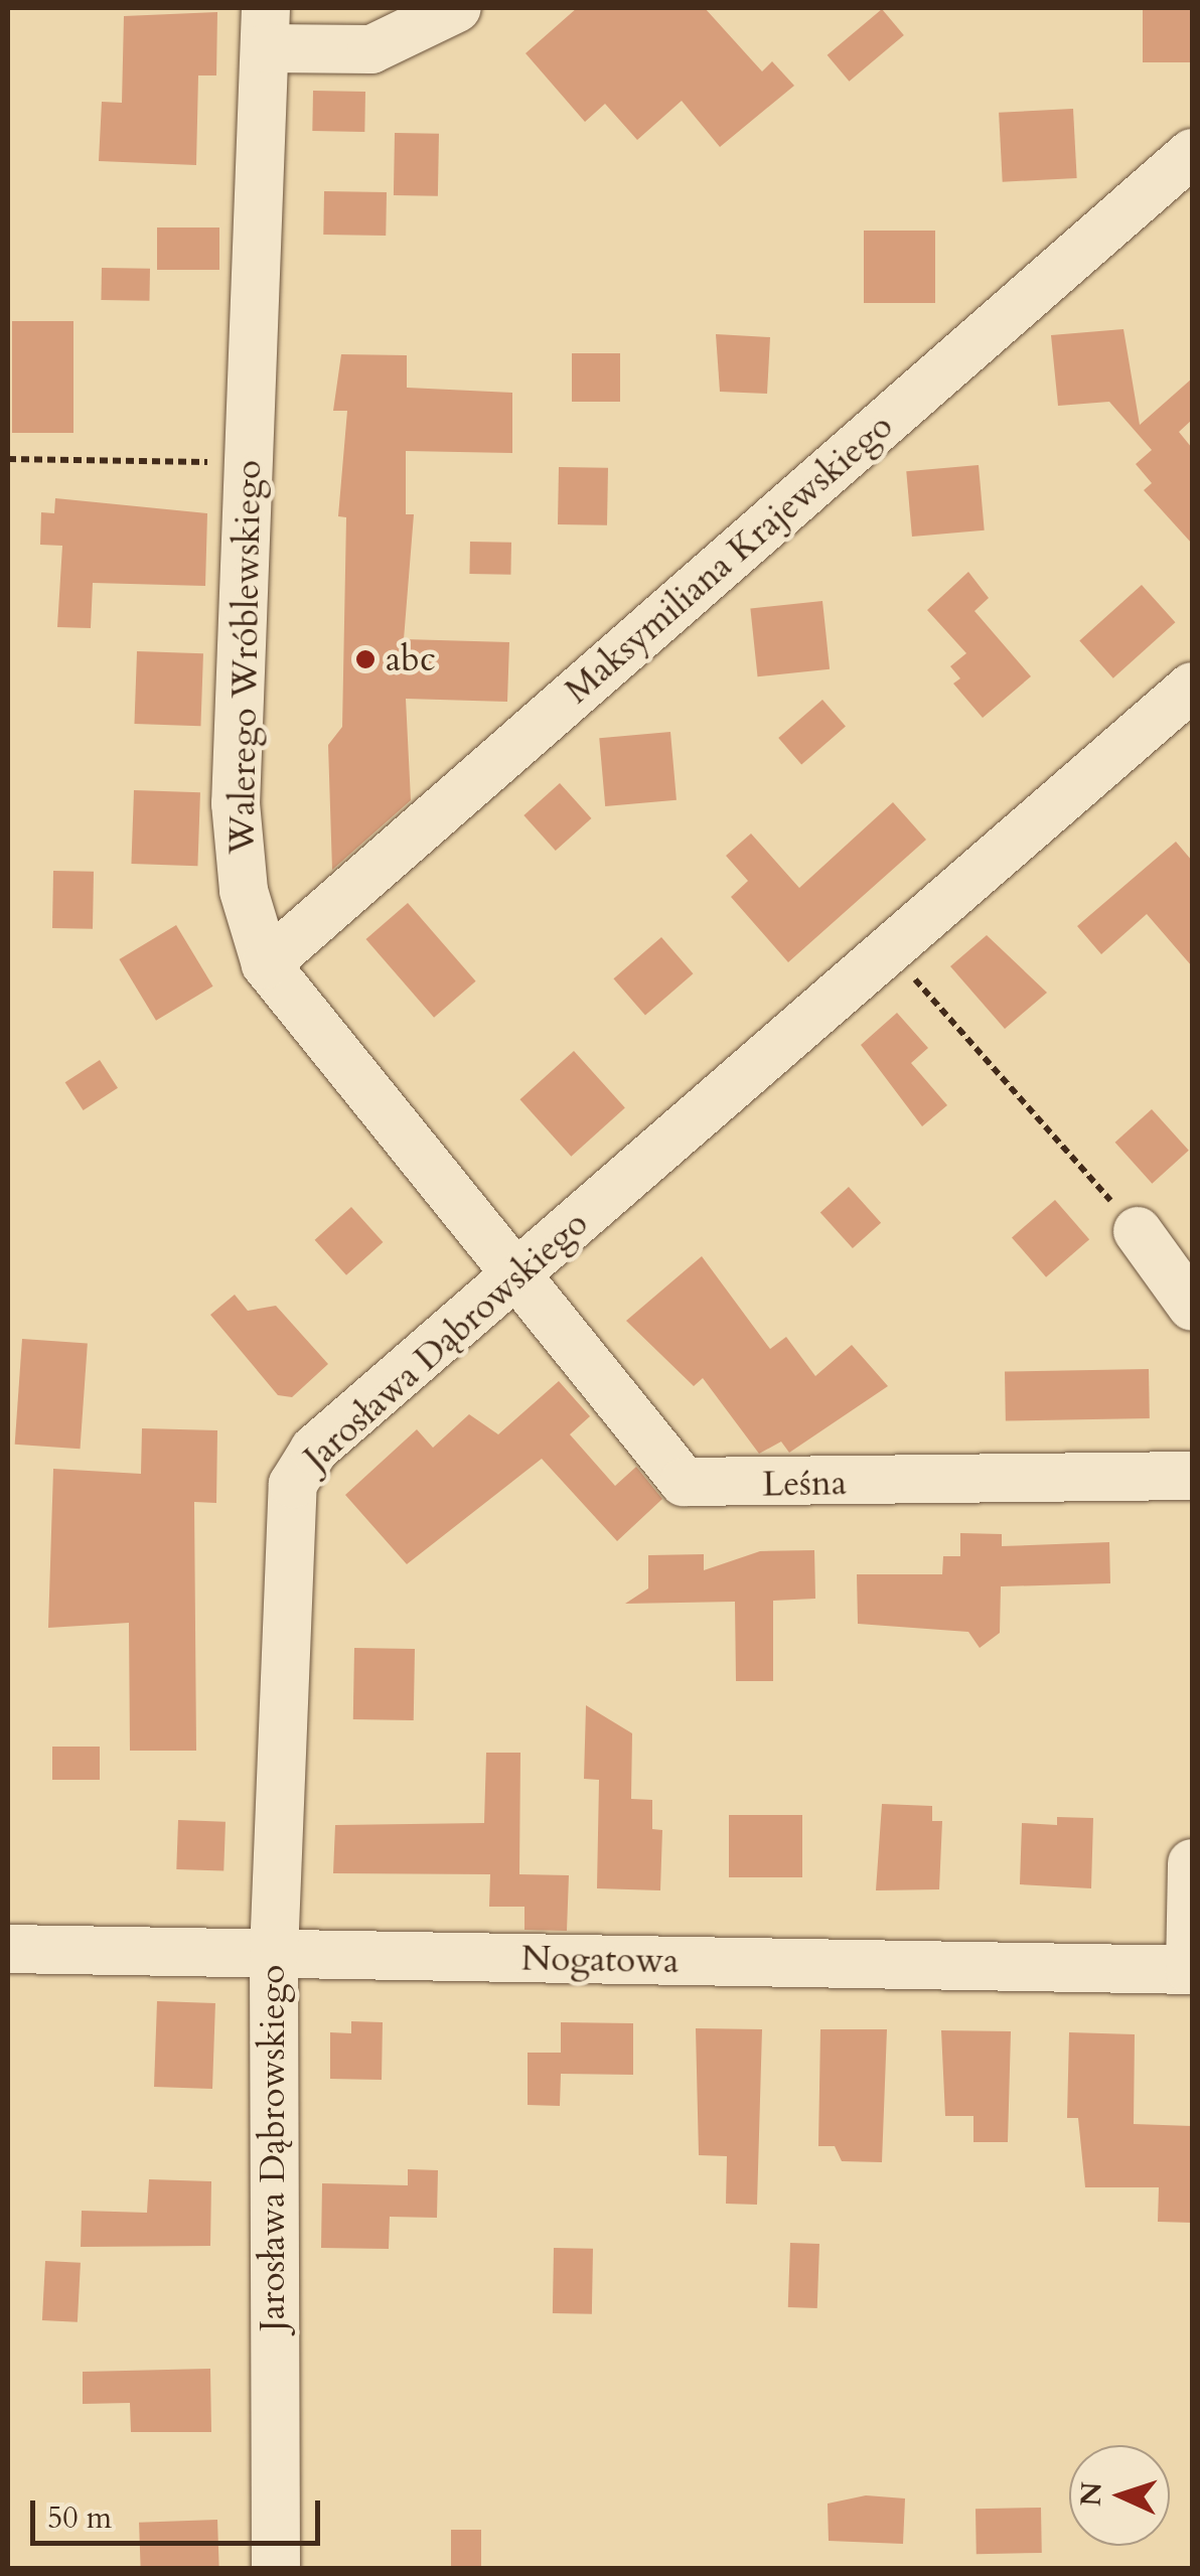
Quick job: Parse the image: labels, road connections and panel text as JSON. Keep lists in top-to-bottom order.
{
  "streets": {
    "street": [
      "Maksymiliana Krajewskiego",
      "Walerego Wróblewskiego",
      "Jarosława Dąbrowskiego",
      "Leśna",
      "Nogatowa"
    ]
  },
  "crossings": [
    ["Maksymiliana Krajewskiego", "Walerego Wróblewskiego"],
    ["Walerego Wróblewskiego", "Jarosława Dąbrowskiego"],
    ["Walerego Wróblewskiego", "Leśna"],
    ["Jarosława Dąbrowskiego", "Leśna"],
    ["Jarosława Dąbrowskiego", "Nogatowa"]
  ],
  "places": ["abc"],
  "scale_bar": "50 m",
  "north": "left"
}
